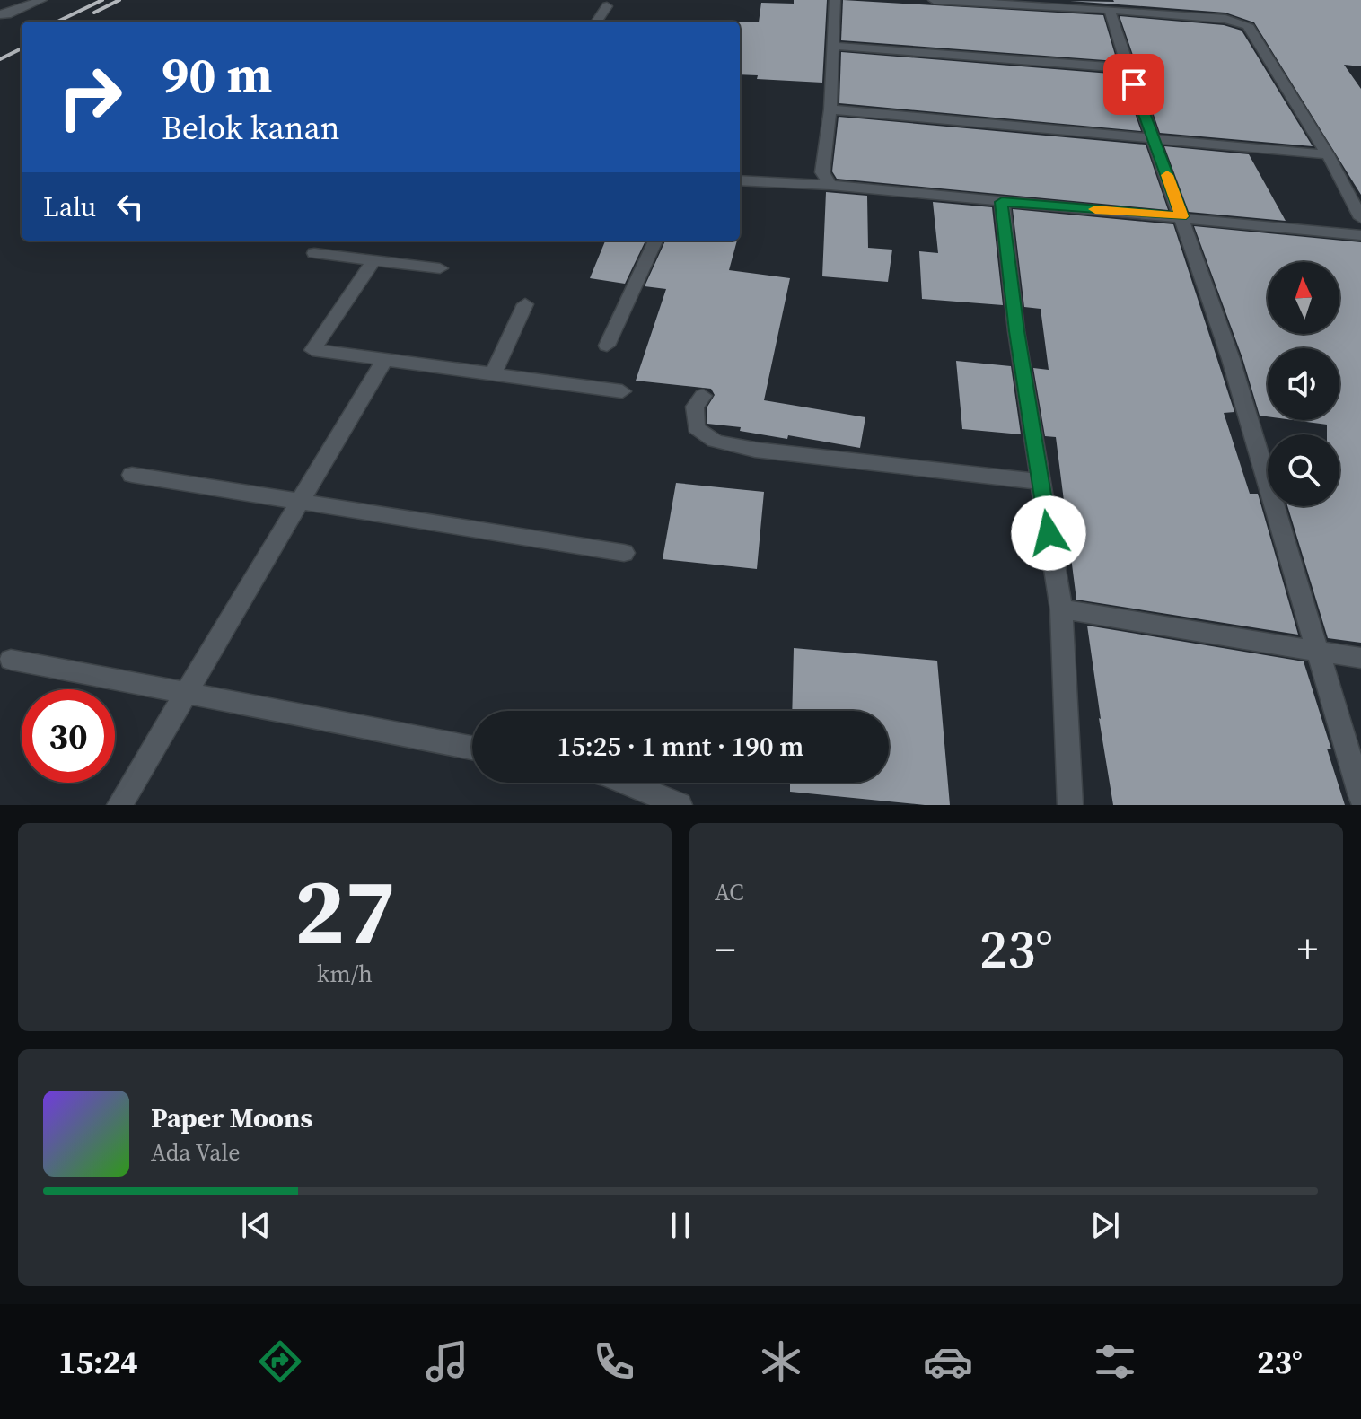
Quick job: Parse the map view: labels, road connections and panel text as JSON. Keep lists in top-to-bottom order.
{
  "north": "top",
  "page": {
    "turn": ["90 m", "Belok kanan"],
    "then": "Lalu",
    "limit": "30",
    "trip": "15:25 · 1 mnt · 190 m",
    "tile": [
      ["27", "km/h"],
      "AC"
    ],
    "heat": ["−", "23°", "+"],
    "song": ["Paper Moons", "Ada Vale"],
    "tabs": ["15:24", "23°"]
  }
}
